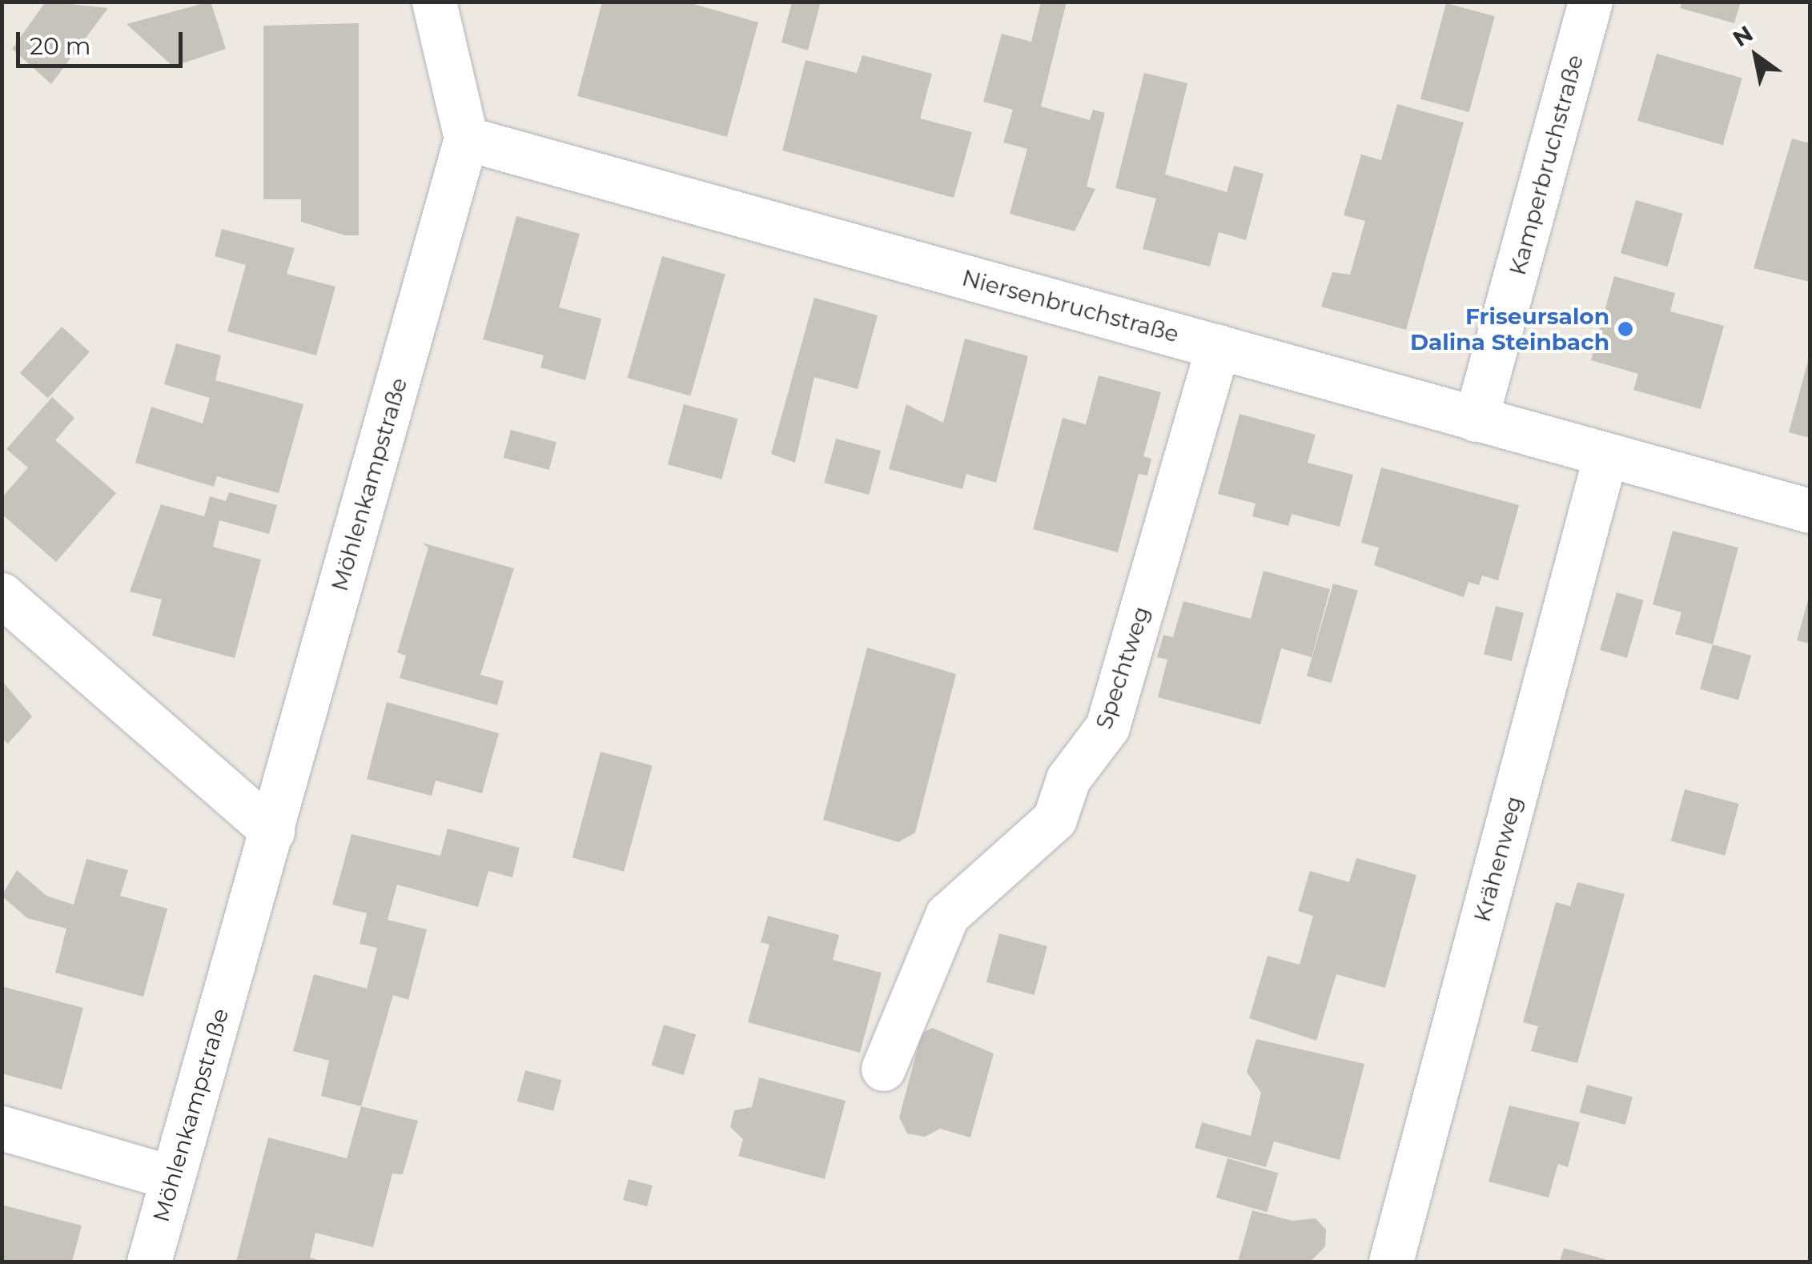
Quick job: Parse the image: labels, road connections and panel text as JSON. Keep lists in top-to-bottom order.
{
  "streets": {
    "street": [
      "Kamperbruchstraße",
      "Niersenbruchstraße",
      "Möhlenkampstraße",
      "Spechtweg",
      "Krähenweg"
    ]
  },
  "crossings": [
    ["Kamperbruchstraße", "Niersenbruchstraße"],
    ["Niersenbruchstraße", "Möhlenkampstraße"],
    ["Niersenbruchstraße", "Spechtweg"],
    ["Niersenbruchstraße", "Krähenweg"]
  ],
  "places": ["Friseursalon Dalina Steinbach"],
  "scale_bar": "20 m",
  "north": "top left"
}
